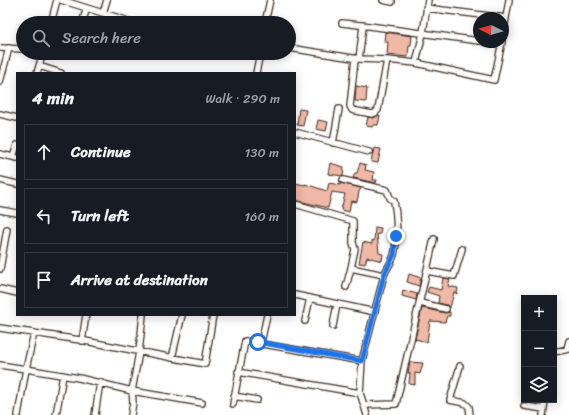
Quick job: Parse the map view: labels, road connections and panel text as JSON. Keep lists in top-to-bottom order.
{
  "north": "left",
  "page": {
    "search": "Search here",
    "heading": ["4 min", "Walk · 290 m"],
    "list": [
      ["Continue", "130 m"],
      ["Turn left", "160 m"],
      "Arrive at destination"
    ],
    "map_buttons": ["+", "−"]
  }
}
